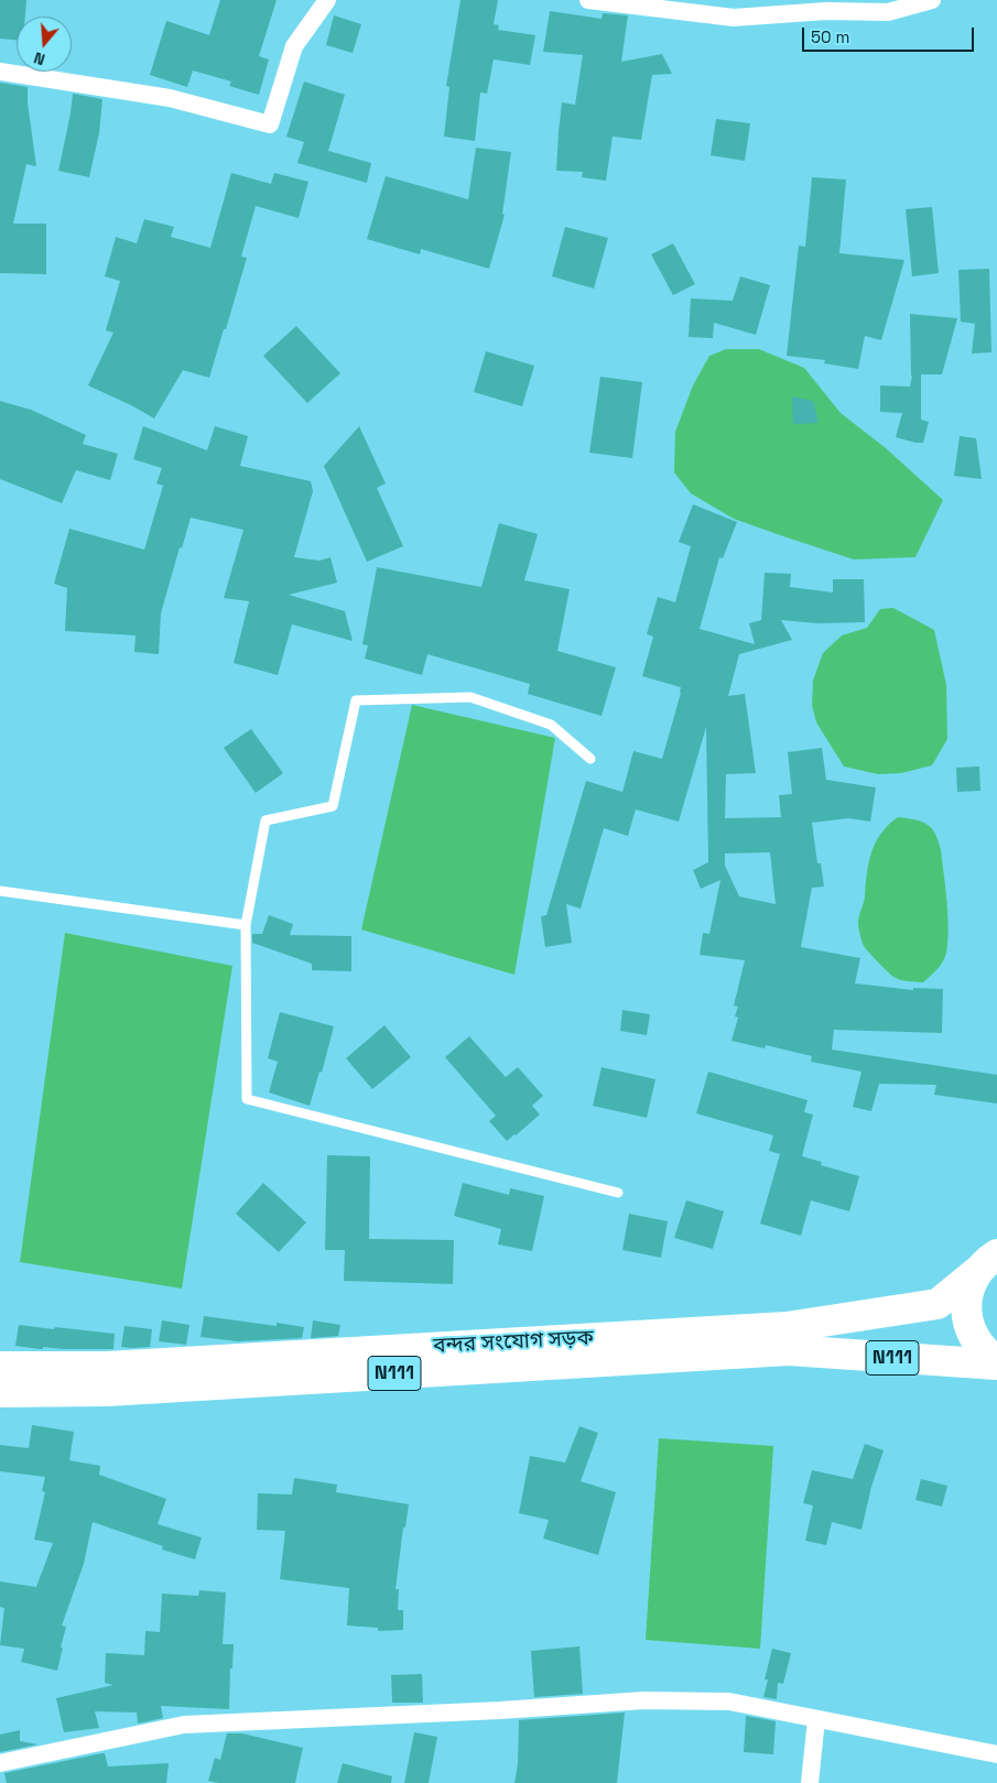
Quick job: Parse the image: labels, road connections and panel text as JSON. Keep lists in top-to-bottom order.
{
  "streets": {
    "highway": ["বন্দর সংযোগ সড়ক", "N111"]
  },
  "crossings": [
    ["বন্দর সংযোগ সড়ক", "N111"]
  ],
  "scale_bar": "50 m",
  "north": "bottom"
}
